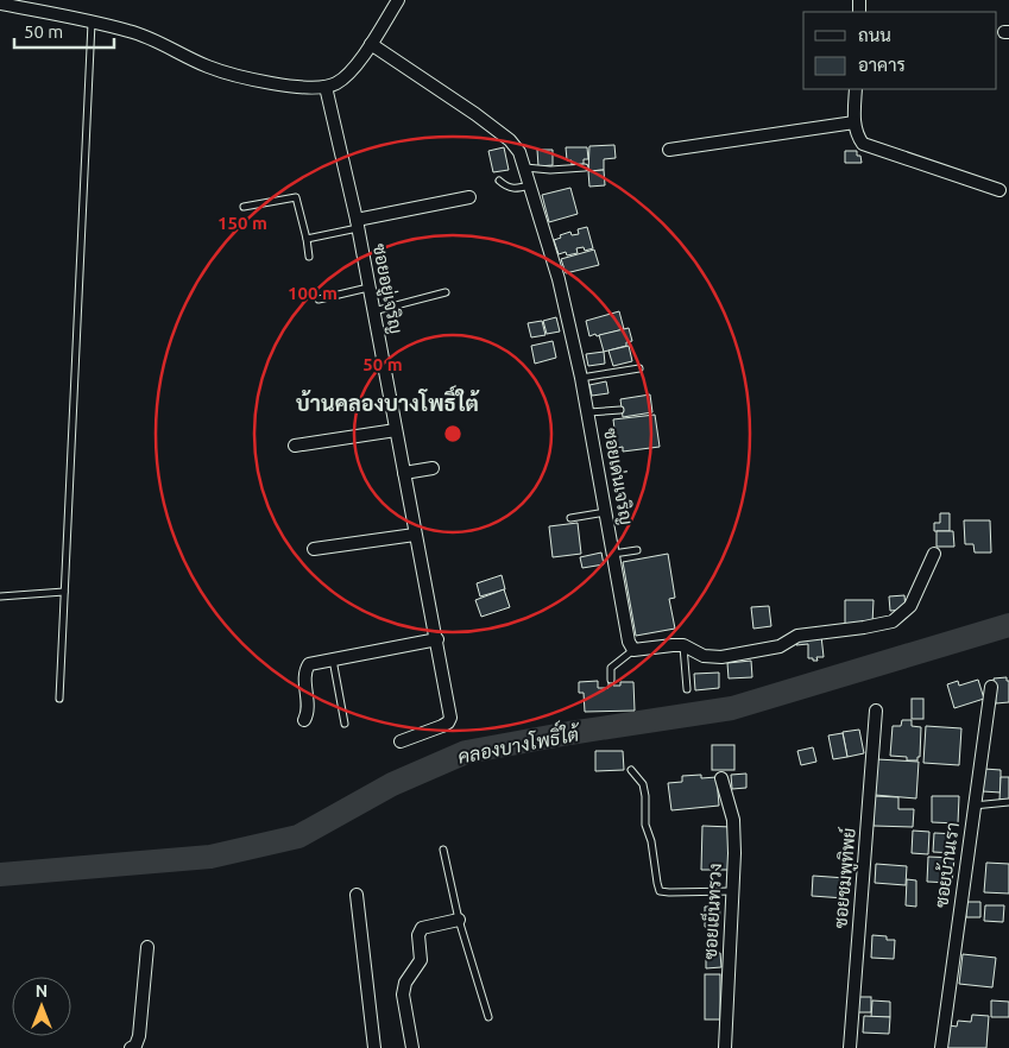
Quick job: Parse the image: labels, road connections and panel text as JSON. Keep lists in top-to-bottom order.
{
  "streets": {
    "street": [
      "ซอยอยู่เจริญ",
      "ซอยเด่นเจริญ",
      "ซอยบ้านเรา",
      "ซอยชมพูทิพย์",
      "ซอยเย็นทรวง"
    ]
  },
  "districts": ["บ้านคลองบางโพธิ์ใต้"],
  "water": ["คลองบางโพธิ์ใต้"],
  "legend": ["ถนน", "อาคาร"],
  "scale_bar": "50 m",
  "north": "top",
  "rings": ["150 m", "100 m", "50 m"]
}
